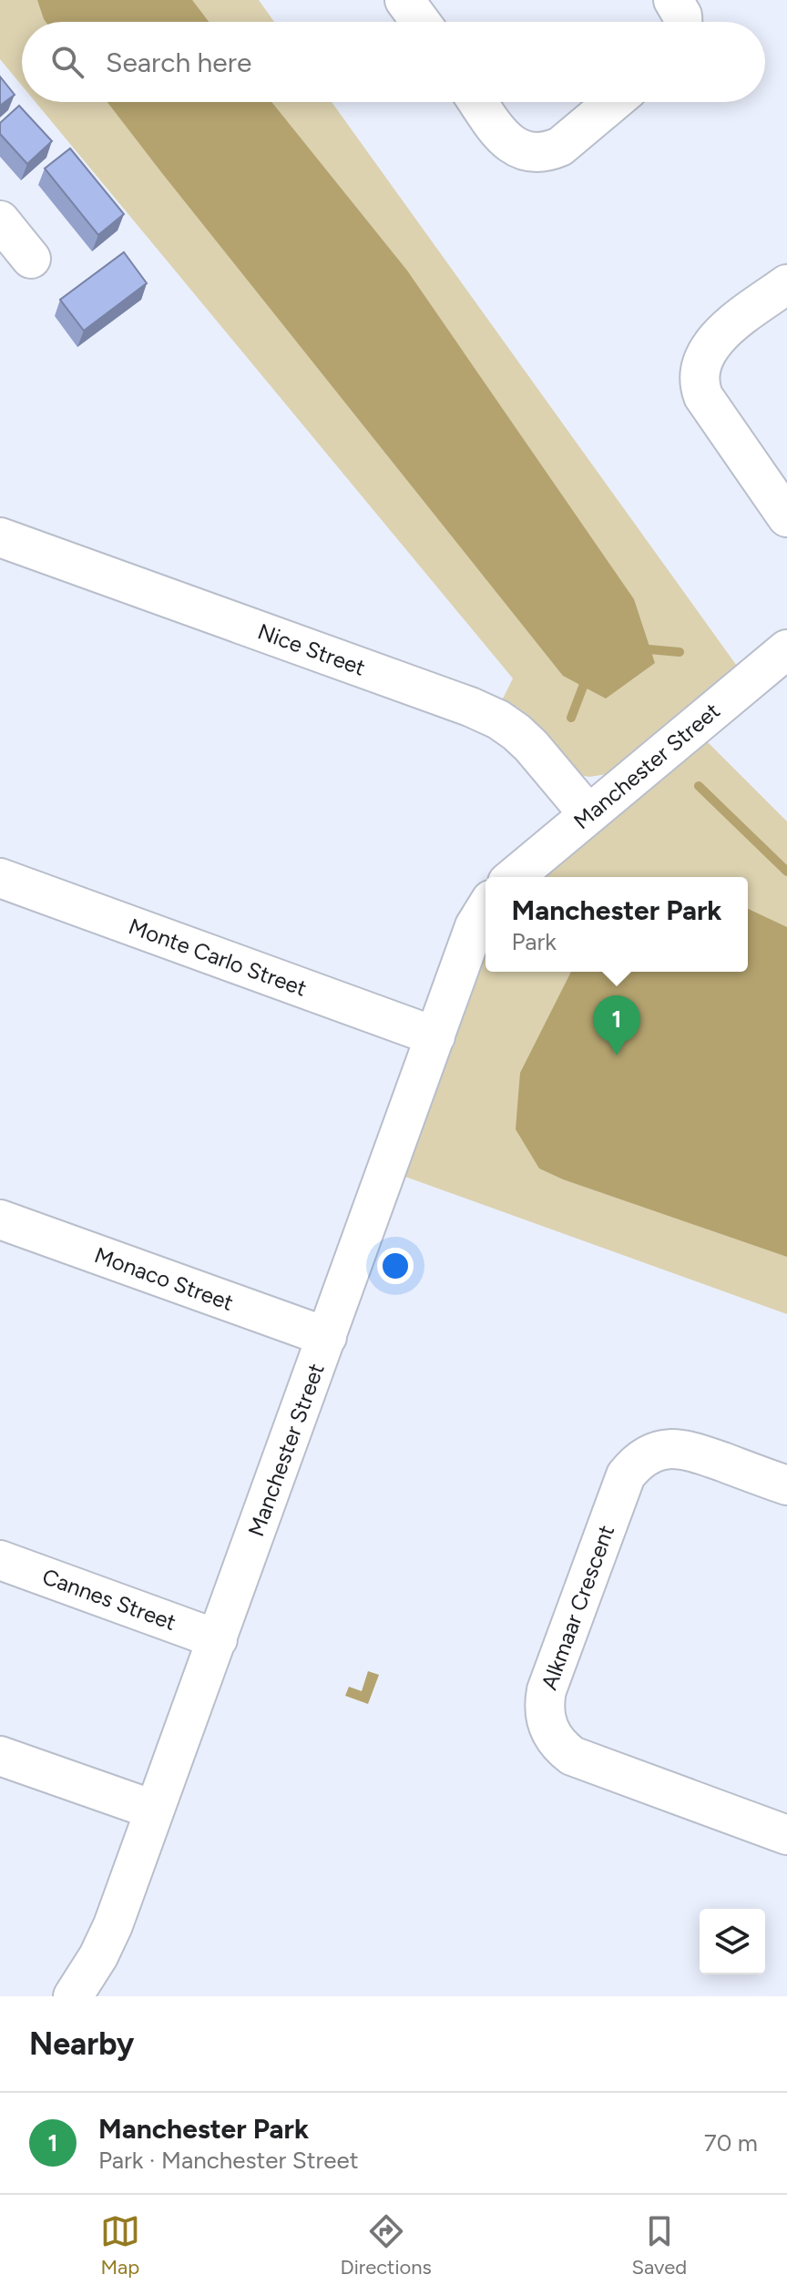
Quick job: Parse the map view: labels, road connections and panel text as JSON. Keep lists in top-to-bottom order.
{
  "streets": {
    "street": [
      "Nice Street",
      "Manchester Street",
      "Monte Carlo Street",
      "Monaco Street",
      "Cannes Street",
      "Alkmaar Crescent"
    ]
  },
  "crossings": [
    ["Nice Street", "Manchester Street"],
    ["Manchester Street", "Monte Carlo Street"],
    ["Manchester Street", "Monaco Street"],
    ["Manchester Street", "Cannes Street"]
  ],
  "page": {
    "search": "Search here",
    "popup": ["Manchester Park", "Park"],
    "pins": "1",
    "heading": "Nearby",
    "list": [
      {
        "mark": "1",
        "name": "Manchester Park",
        "note": "Park · Manchester Street",
        "value": "70 m"
      }
    ],
    "nav": ["Map", "Directions", "Saved"]
  }
}
